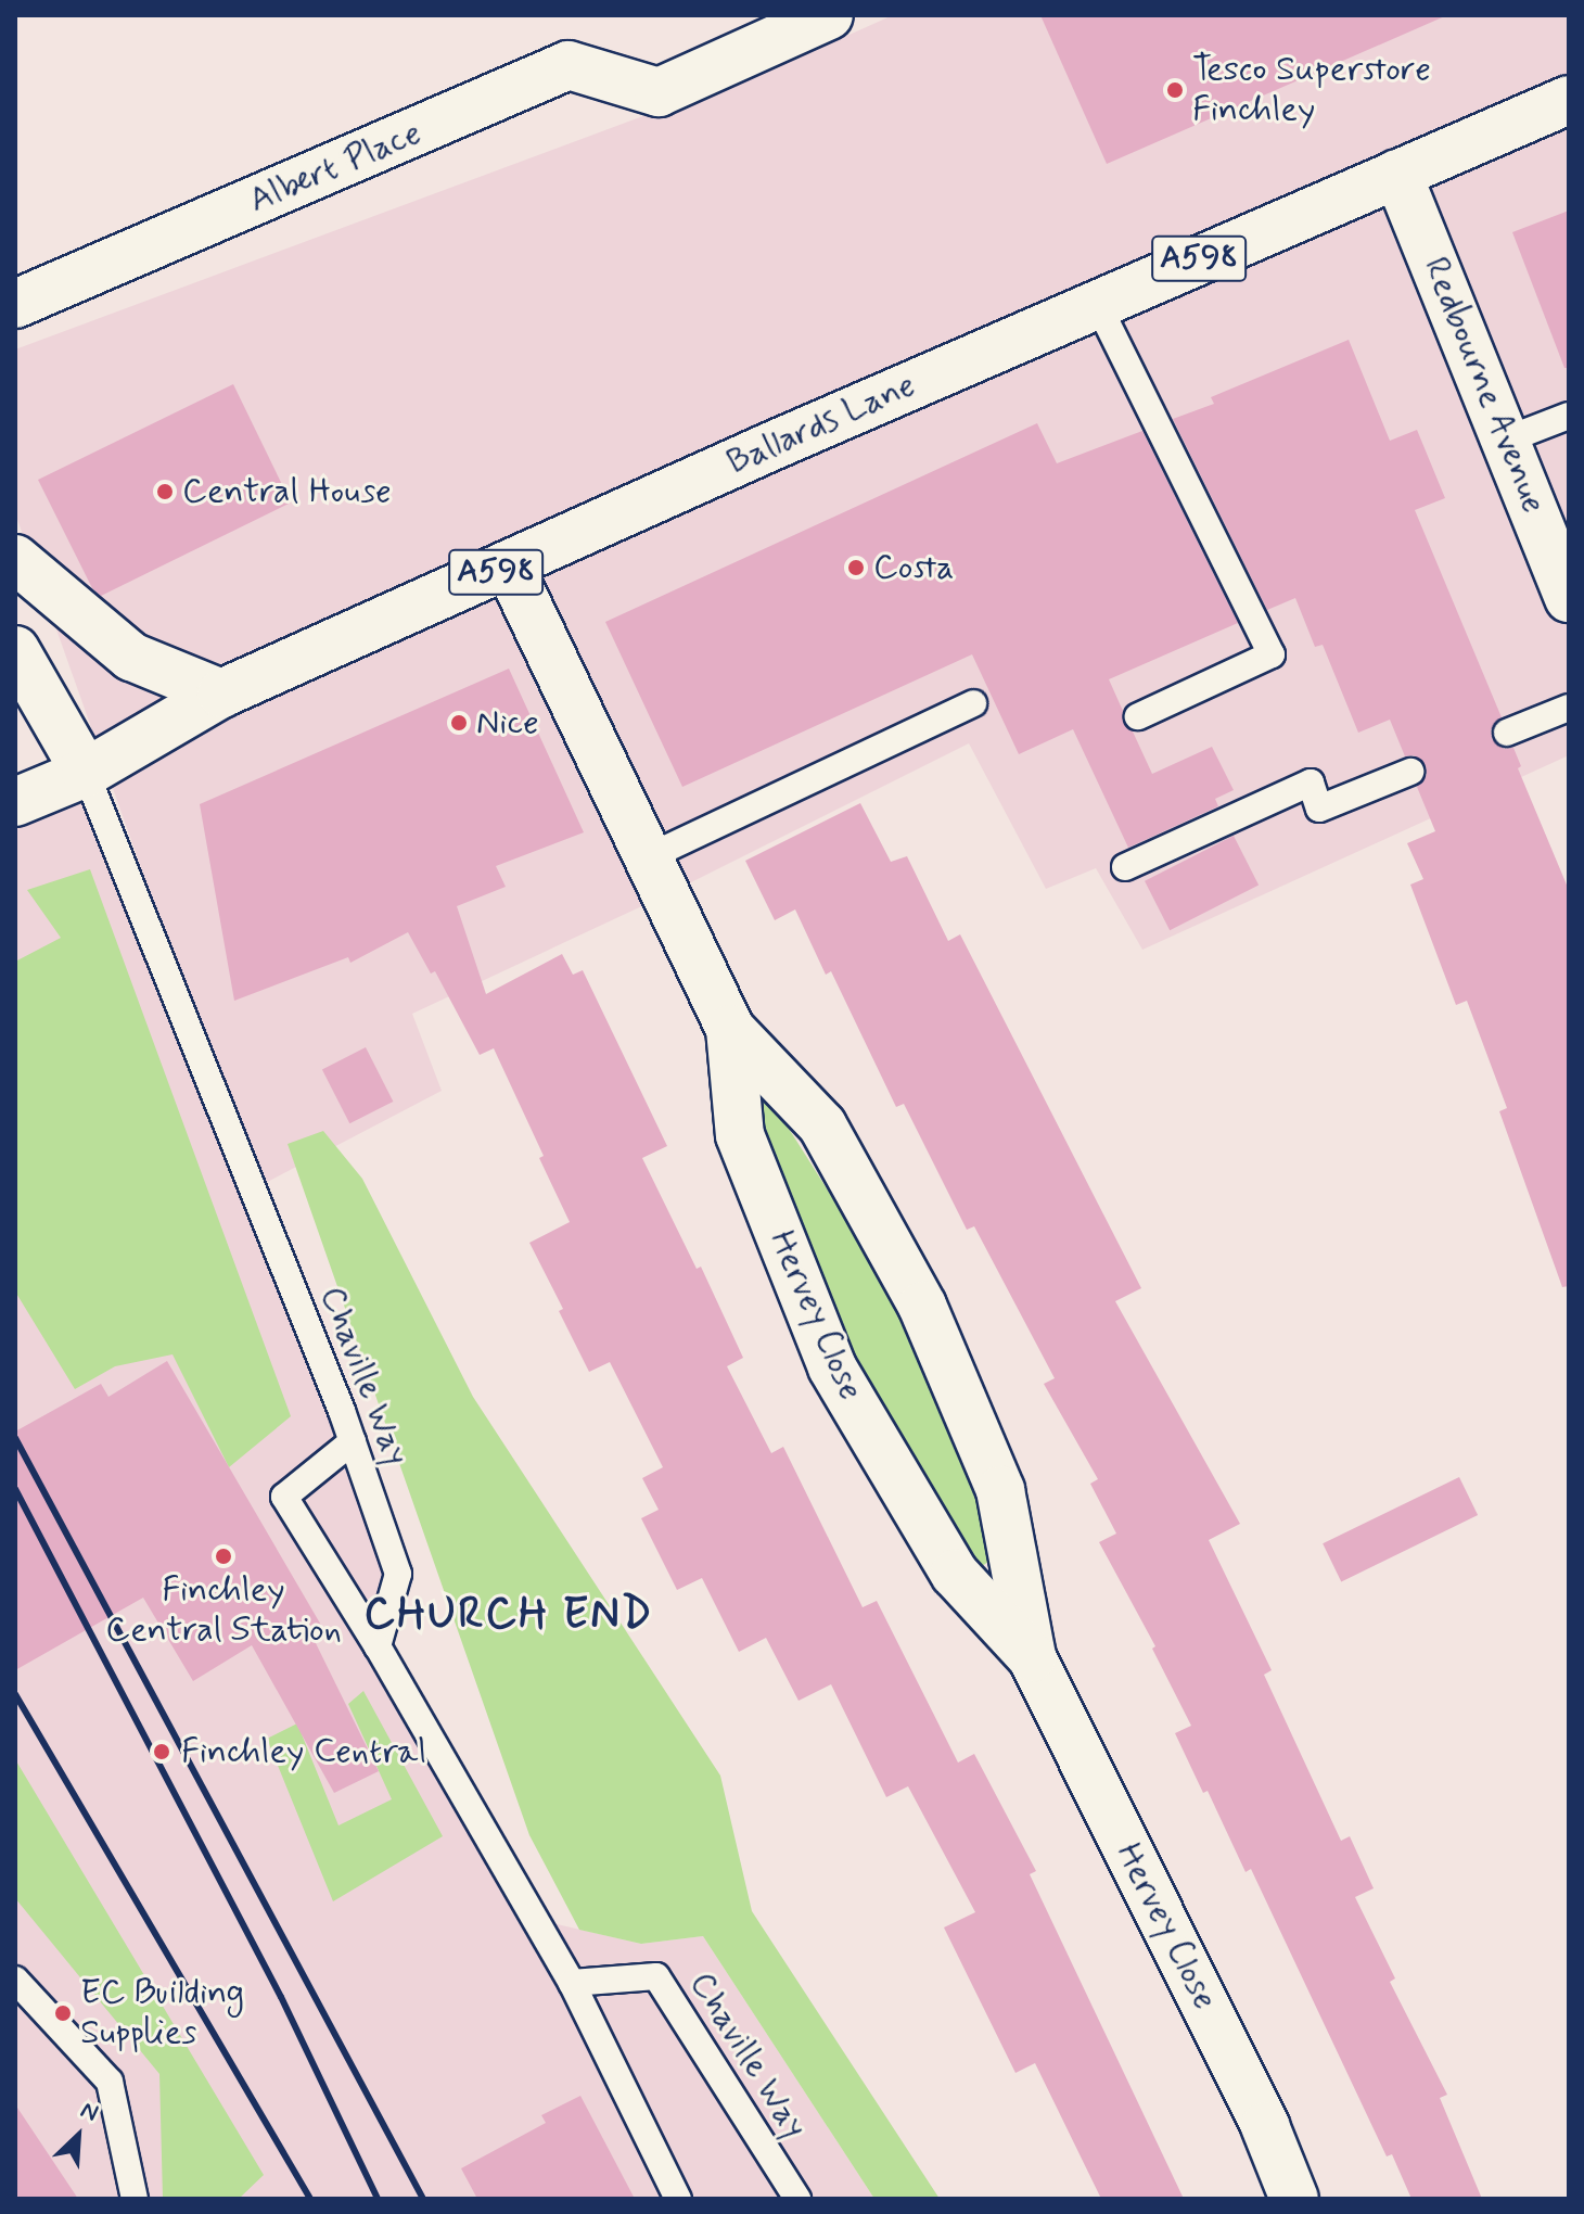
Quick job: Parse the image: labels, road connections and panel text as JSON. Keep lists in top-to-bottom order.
{
  "streets": {
    "street": [
      "Albert Place",
      "A598",
      "Redbourne Avenue",
      "Ballards Lane",
      "Hervey Close"
    ],
    "lane": ["Chaville Way"]
  },
  "crossings": [
    ["A598", "Ballards Lane"],
    ["A598", "Chaville Way"],
    ["Redbourne Avenue", "Ballards Lane"],
    ["Ballards Lane", "Hervey Close"],
    ["Ballards Lane", "Chaville Way"]
  ],
  "districts": ["CHURCH END"],
  "places": [
    "Tesco Superstore Finchley",
    "Central House",
    "Costa",
    "Nice",
    "Finchley Central Station",
    "Finchley Central",
    "EC Building Supplies"
  ],
  "north": "top right"
}
